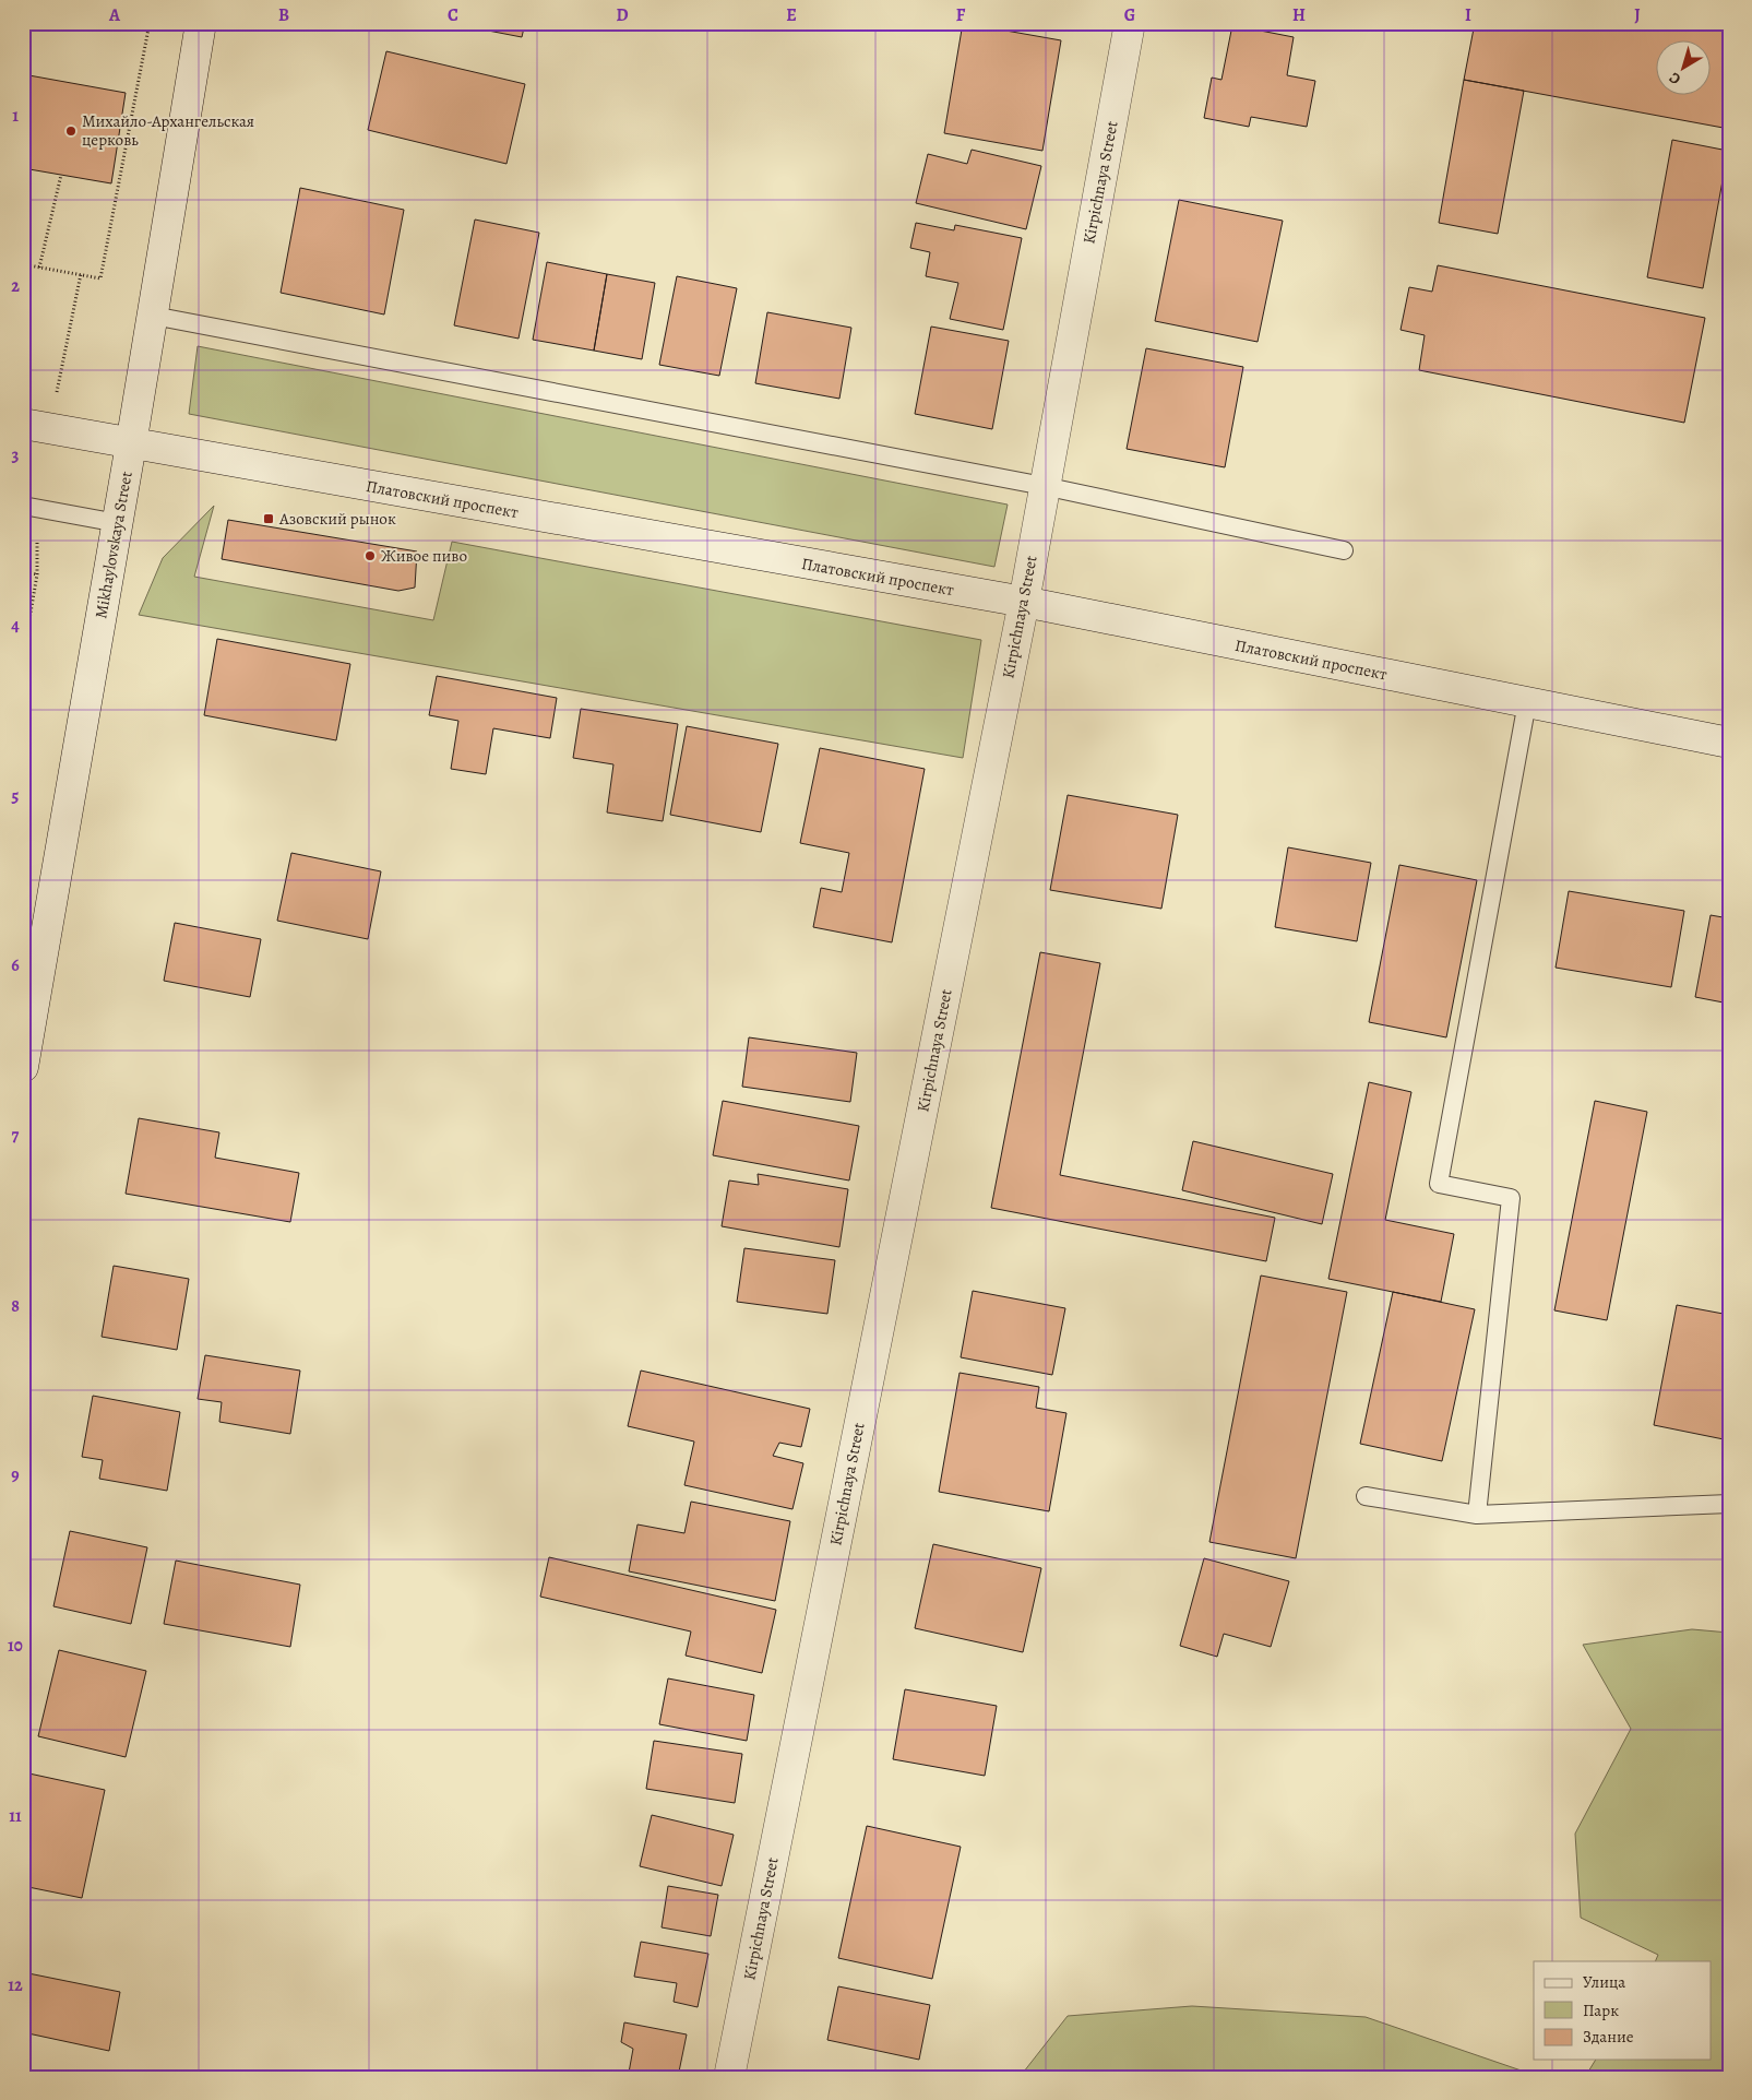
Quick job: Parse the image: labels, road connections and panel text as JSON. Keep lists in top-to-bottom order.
{
  "streets": {
    "street": ["Kirpichnaya Street", "Платовский проспект", "Mikhaylovskaya Street"]
  },
  "crossings": [
    ["Kirpichnaya Street", "Платовский проспект"],
    ["Платовский проспект", "Mikhaylovskaya Street"]
  ],
  "places": {
    "other": ["Михайло-Архангельская церковь", "Живое пиво"],
    "transit": ["Азовский рынок"]
  },
  "legend": ["Улица", "Парк", "Здание"],
  "north": "bottom left",
  "grid": {
    "columns": [
      "A",
      "B",
      "C",
      "D",
      "E",
      "F",
      "G",
      "H",
      "I",
      "J"
    ],
    "rows": [
      "1",
      "2",
      "3",
      "4",
      "5",
      "6",
      "7",
      "8",
      "9",
      "10",
      "11",
      "12"
    ]
  }
}
